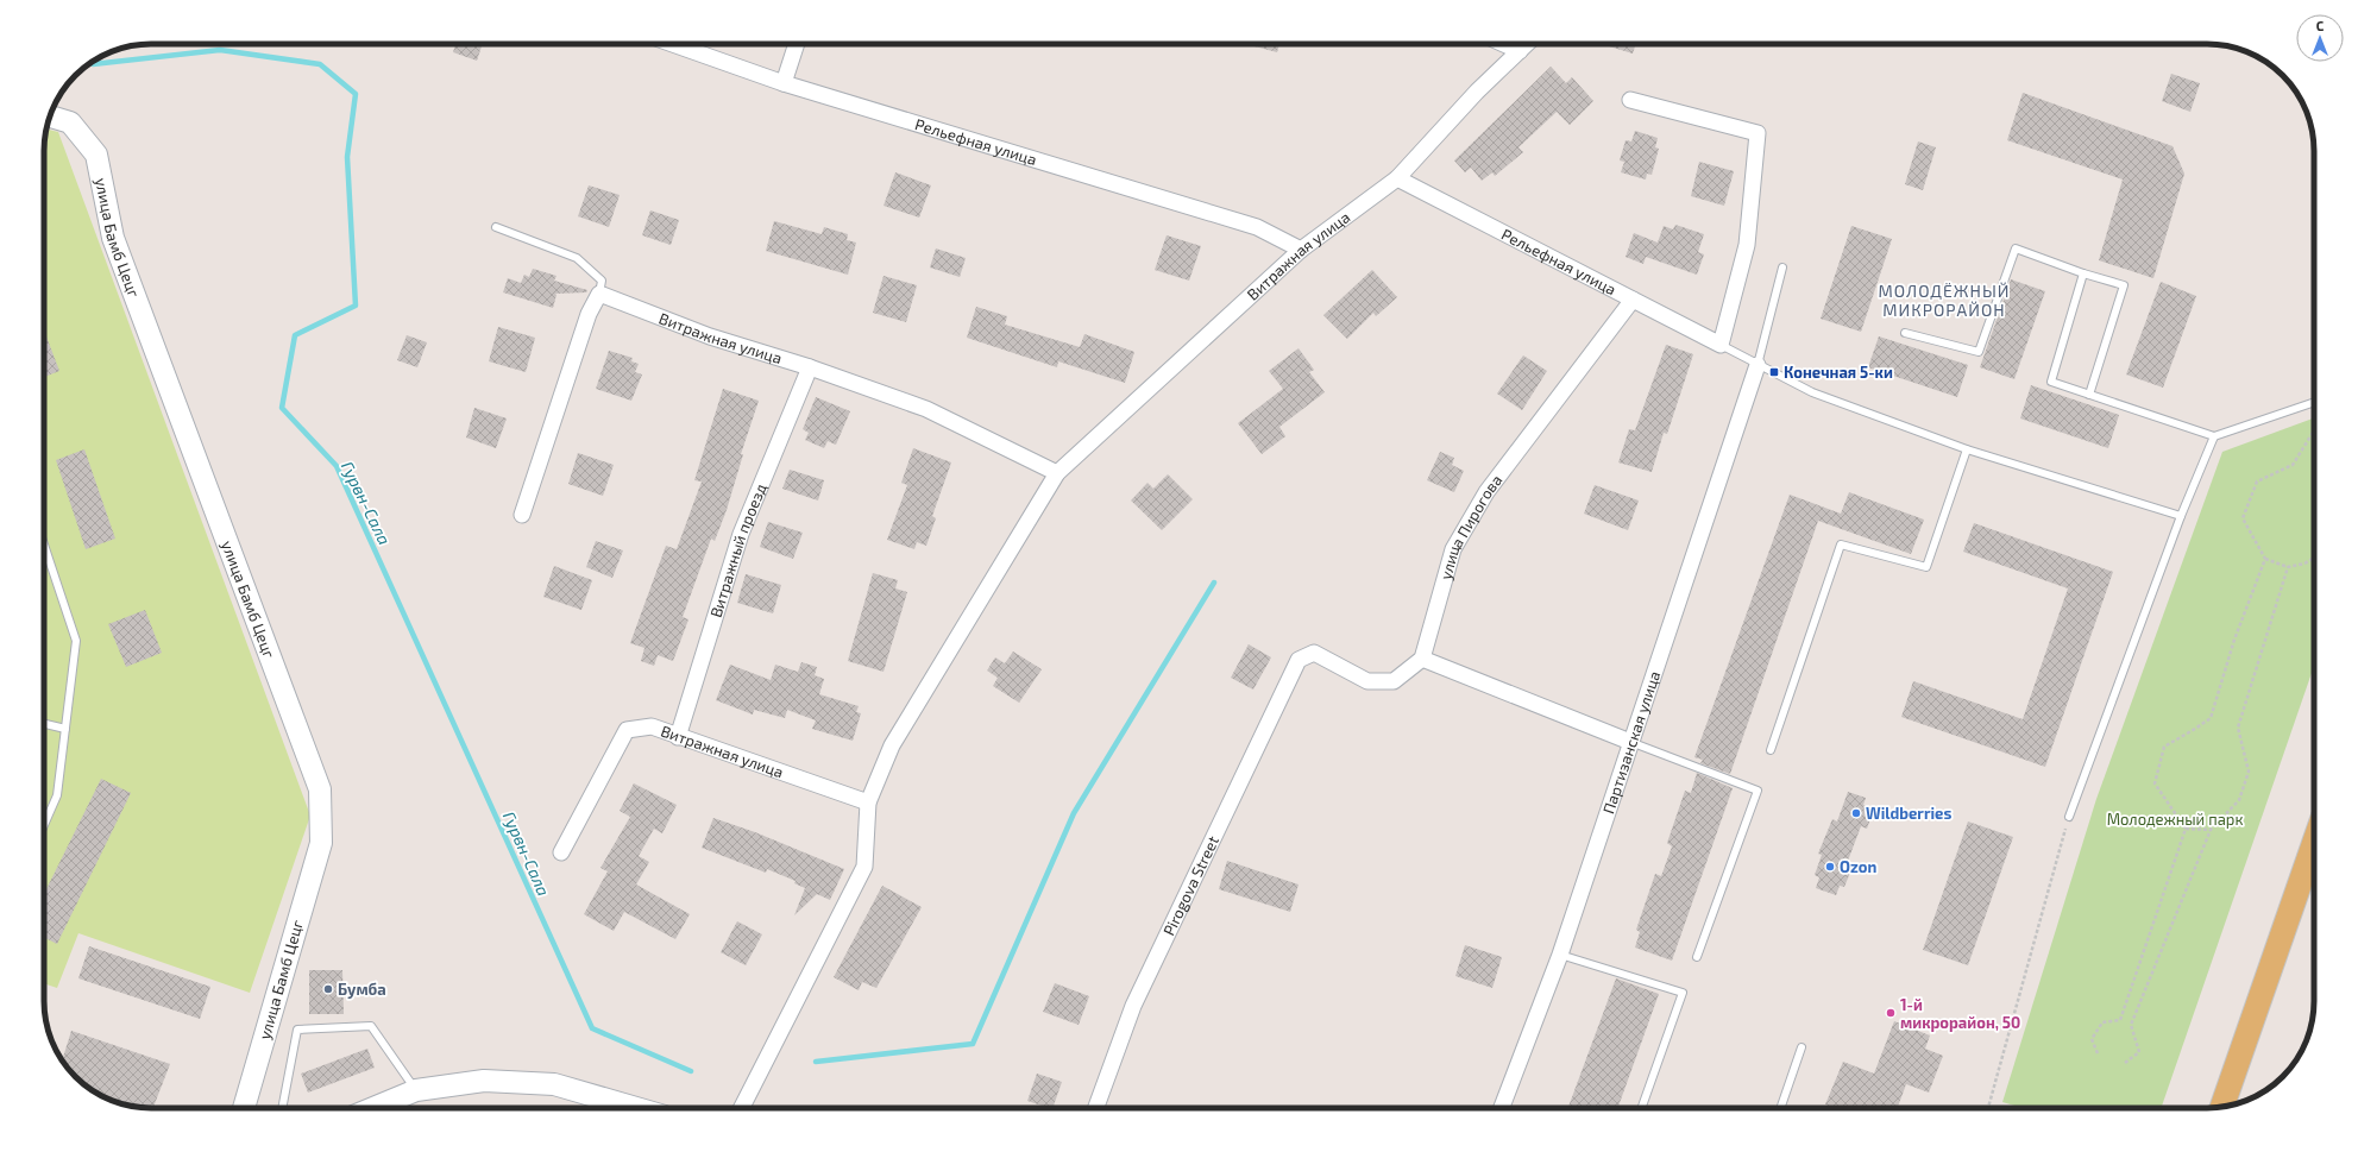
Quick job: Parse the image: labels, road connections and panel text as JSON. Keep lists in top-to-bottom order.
{
  "streets": {
    "main road": ["улица Бамб Цецг"],
    "street": [
      "Рельефная улица",
      "Витражная улица",
      "улица Пирогова",
      "Витражный проезд",
      "Партизанская улица",
      "Pirogova Street"
    ]
  },
  "crossings": [
    ["Рельефная улица", "Витражная улица"],
    ["Рельефная улица", "улица Пирогова"],
    ["Витражная улица", "Витражный проезд"],
    ["улица Пирогова", "Pirogova Street"]
  ],
  "districts": ["МОЛОДЁЖНЫЙ МИКРОРАЙОН"],
  "water": ["Гурвн-Сала"],
  "parks": ["Молодежный парк"],
  "places": {
    "transit": ["Конечная 5-ки"],
    "other": [
      "Wildberries",
      "Ozon",
      "Бумба",
      "1-й микрорайон, 50"
    ]
  },
  "north": "top"
}
